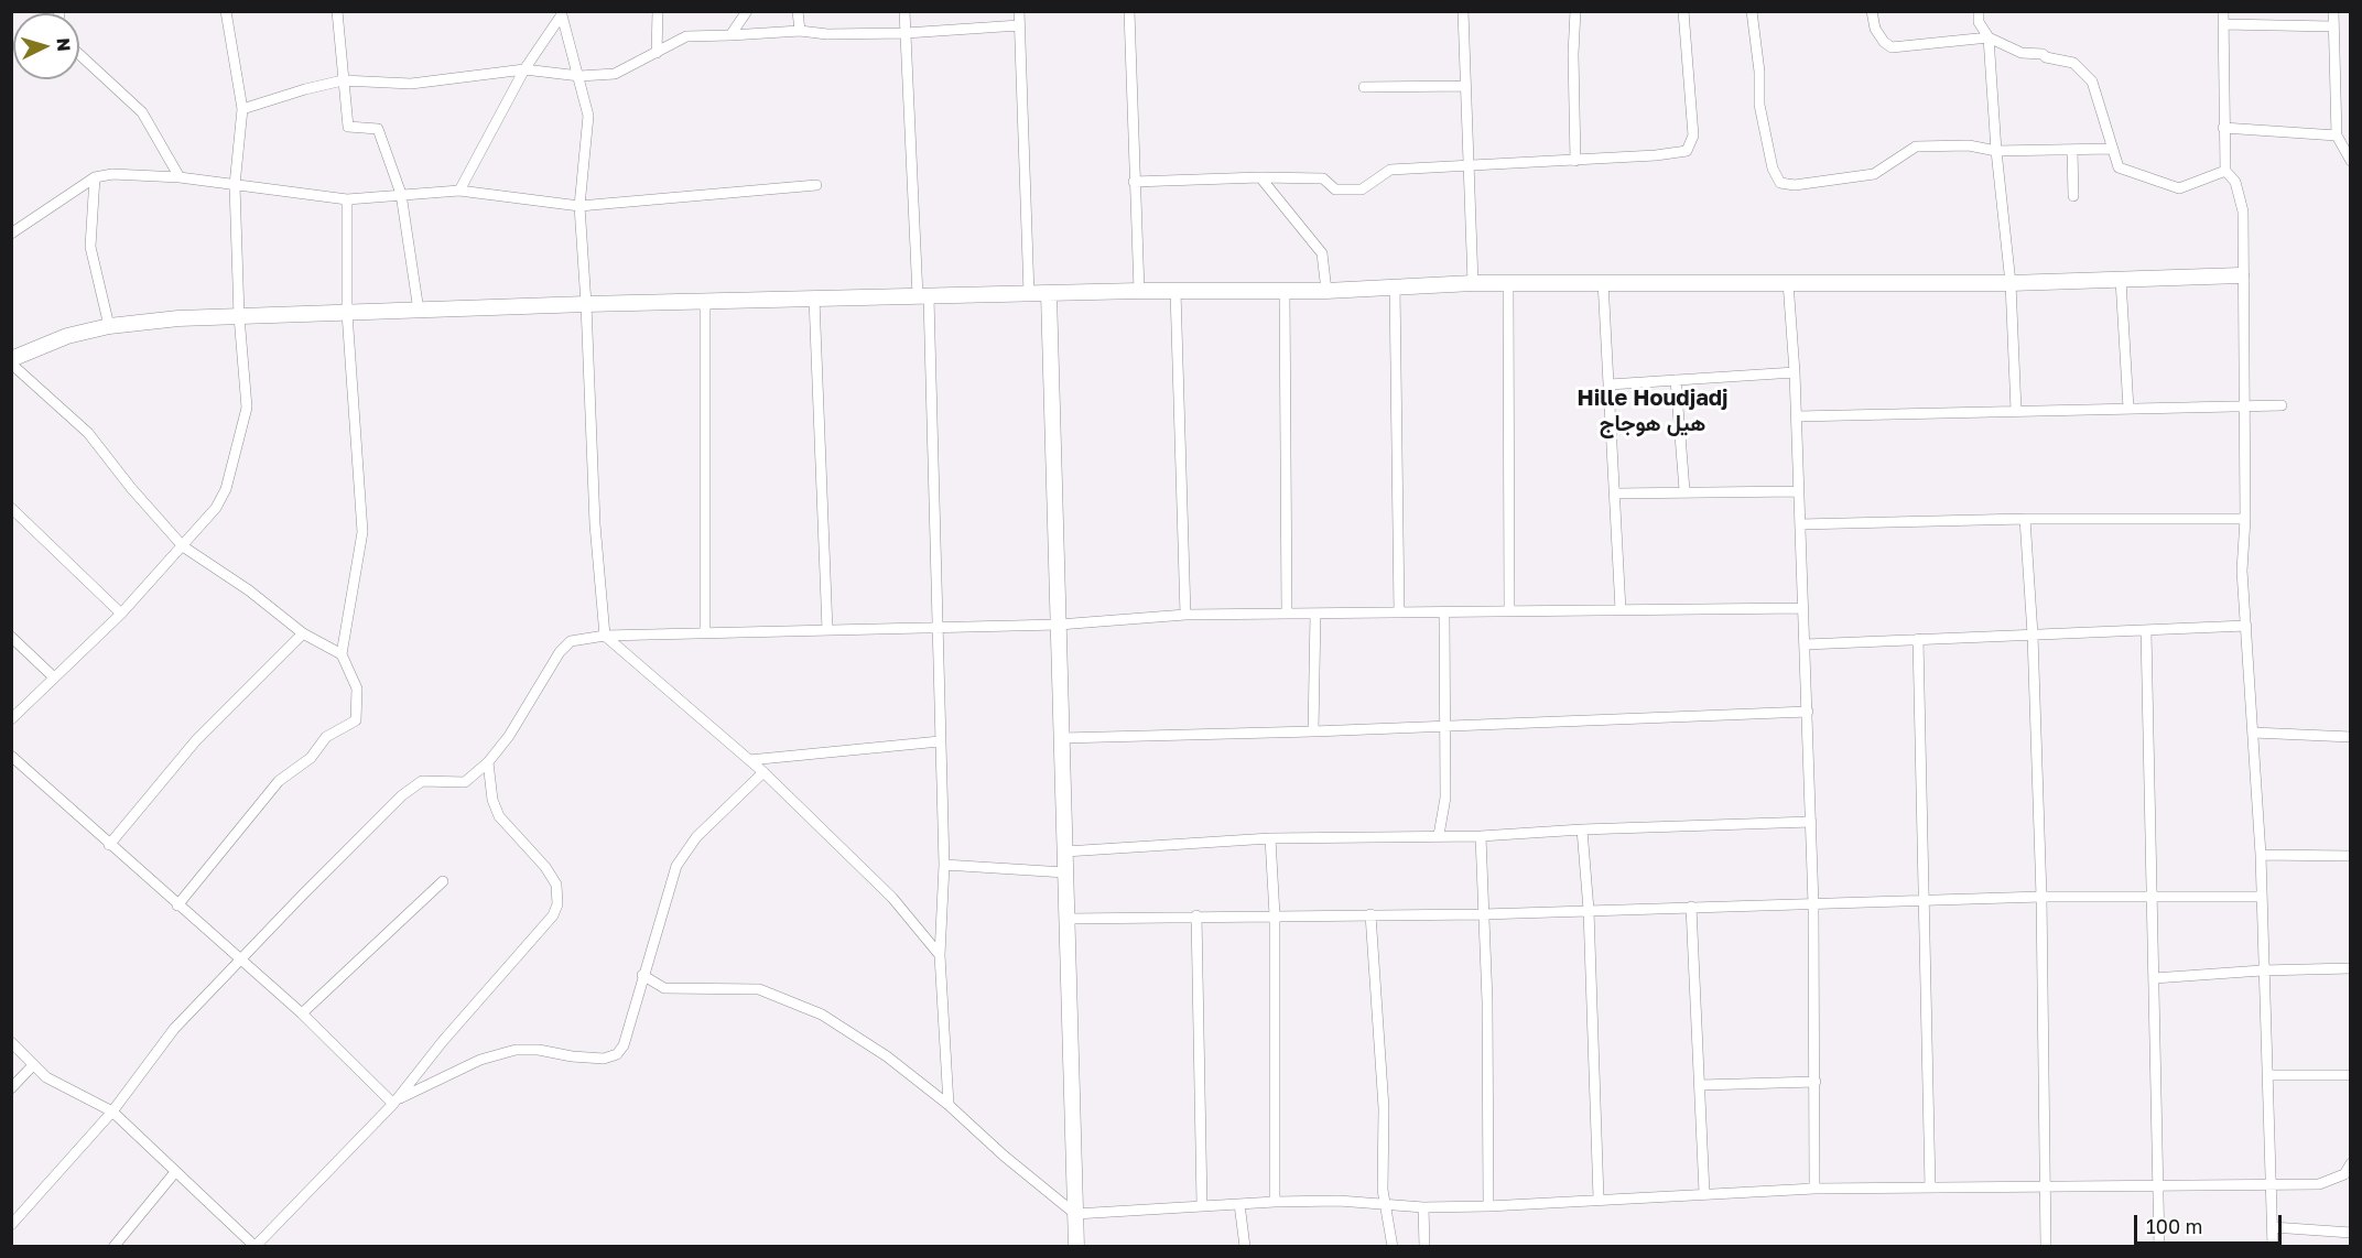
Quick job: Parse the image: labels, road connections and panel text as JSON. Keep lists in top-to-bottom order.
{
  "districts": ["Hille Houdjadj هيل هوجاج"],
  "scale_bar": "100 m",
  "north": "right"
}
